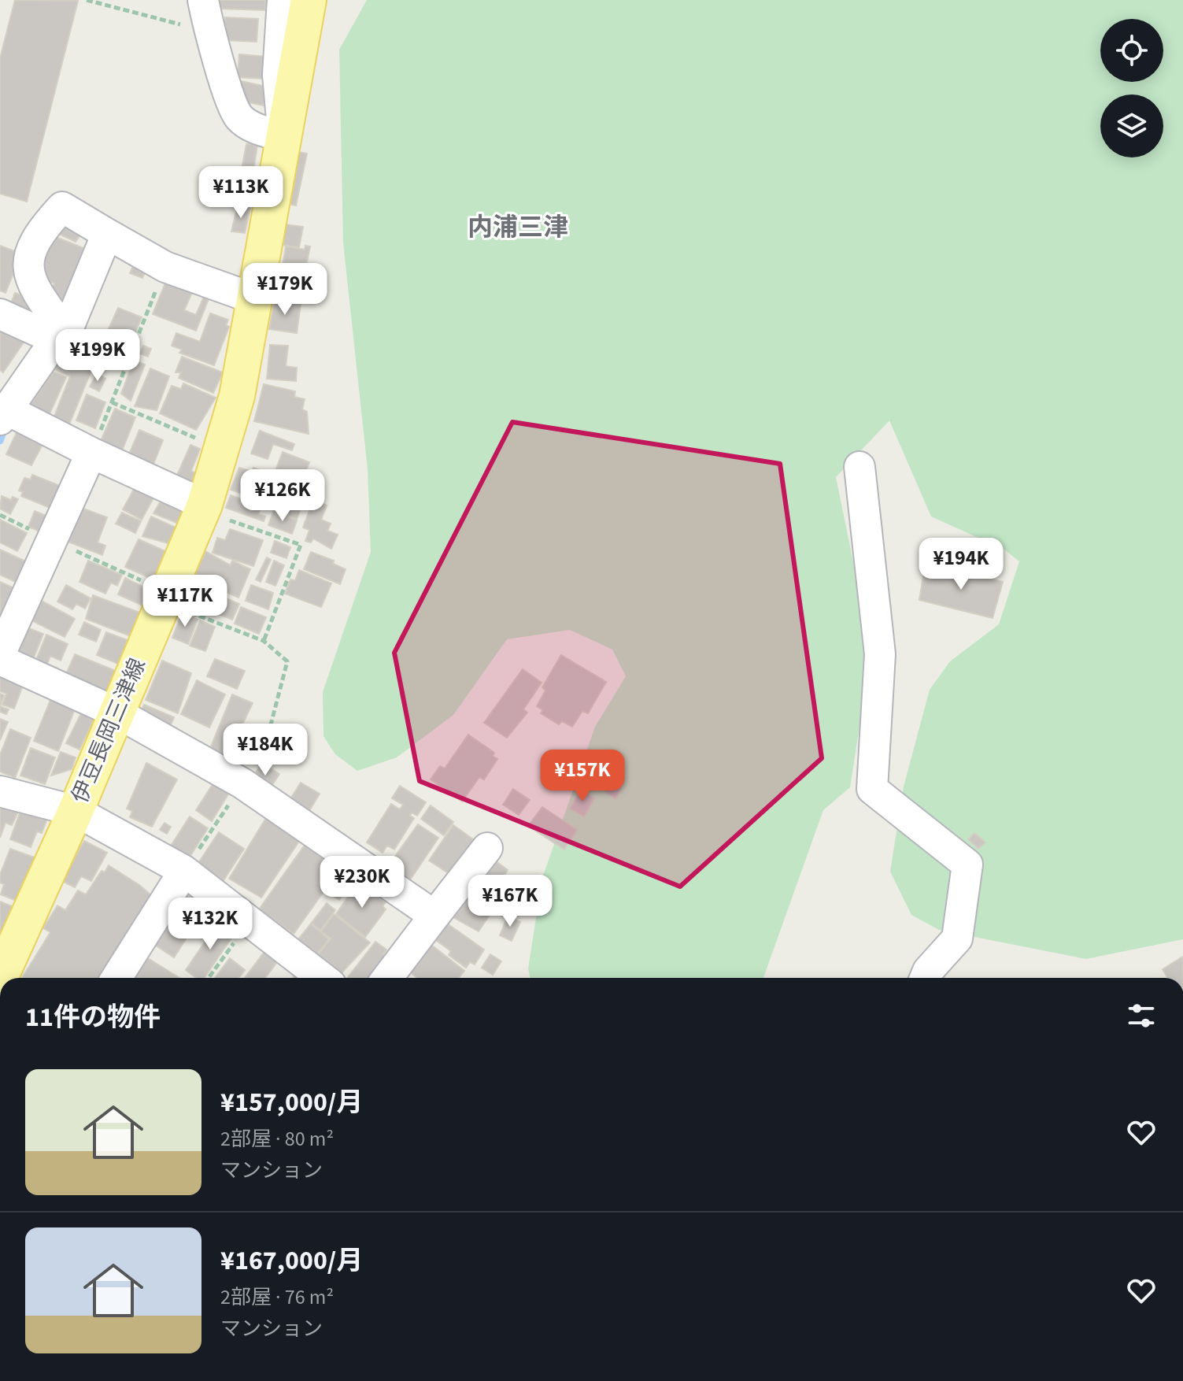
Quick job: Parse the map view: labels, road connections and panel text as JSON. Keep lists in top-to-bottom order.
{
  "streets": {
    "main road": ["伊豆長岡三津線"]
  },
  "districts": ["内浦三津"],
  "page": {
    "price": [
      "¥113K",
      "¥179K",
      "¥199K",
      "¥126K",
      "¥194K",
      "¥117K",
      "¥184K",
      "¥157K",
      "¥230K",
      "¥167K",
      "¥132K"
    ],
    "heading": "11件の物件",
    "list": [
      {
        "name": "¥157,000/月",
        "note": "2部屋 · 80 m² · マンション"
      },
      {
        "name": "¥167,000/月",
        "note": "2部屋 · 76 m² · マンション"
      }
    ]
  }
}
